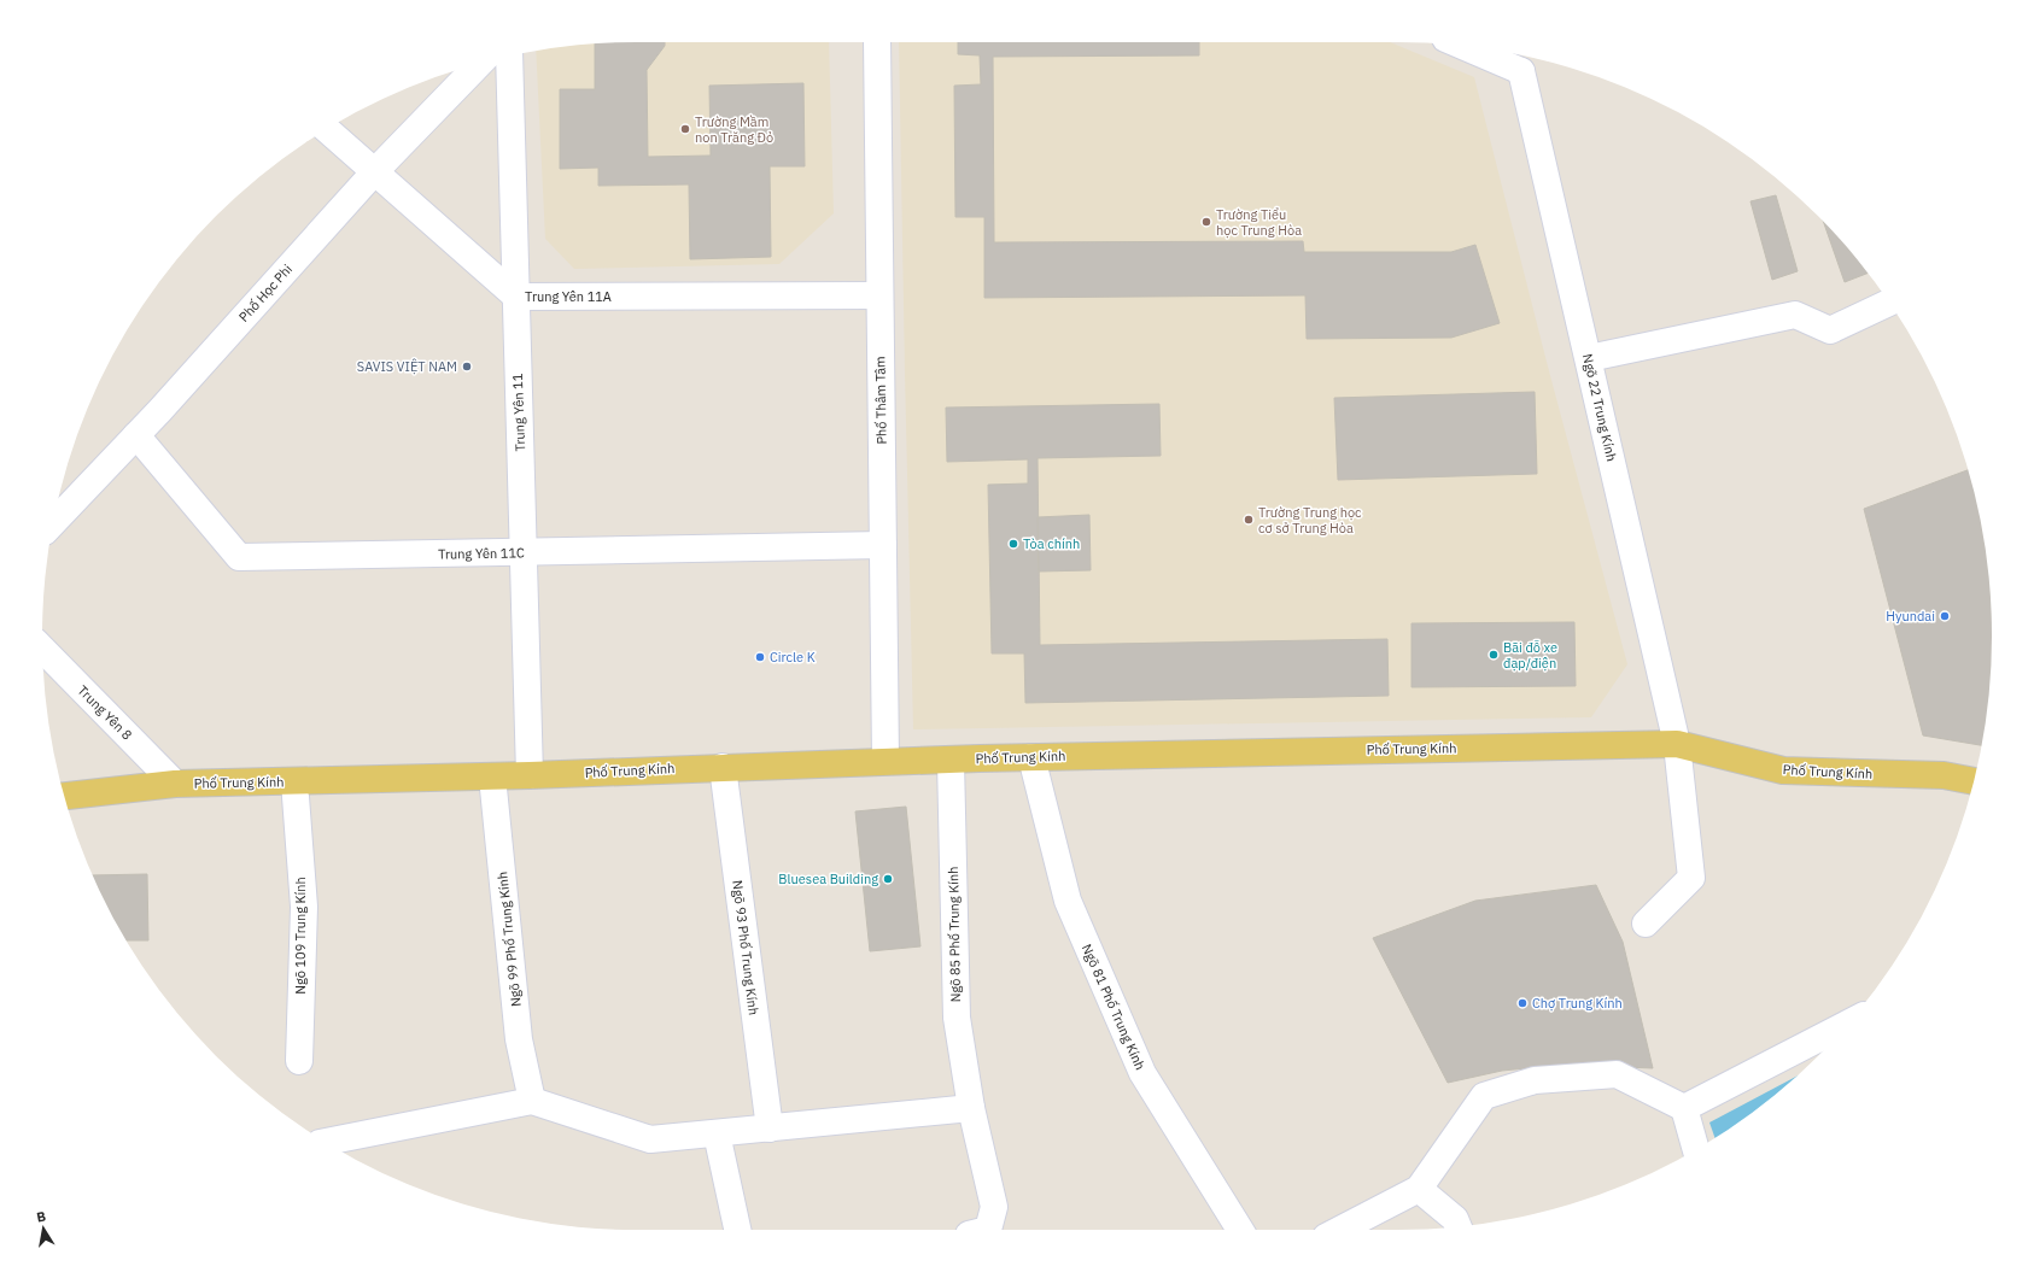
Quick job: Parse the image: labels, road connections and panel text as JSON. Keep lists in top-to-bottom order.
{
  "streets": {
    "main road": ["Phố Trung Kính"],
    "street": [
      "Phố Học Phi",
      "Trung Yên 11A",
      "Phố Thâm Tâm",
      "Ngõ 22 Trung Kính",
      "Trung Yên 11",
      "Trung Yên 11C",
      "Trung Yên 8",
      "Ngõ 85 Phố Trung Kính",
      "Ngõ 109 Trung Kính",
      "Ngõ 99 Phố Trung Kính",
      "Ngõ 93 Phố Trung Kính",
      "Ngõ 81 Phố Trung Kính"
    ]
  },
  "crossings": [
    ["Phố Học Phi", "Trung Yên 11A"],
    ["Phố Học Phi", "Trung Yên 11C"],
    ["Trung Yên 11A", "Phố Thâm Tâm"],
    ["Trung Yên 11A", "Trung Yên 11"],
    ["Phố Thâm Tâm", "Trung Yên 11C"],
    ["Phố Thâm Tâm", "Phố Trung Kính"],
    ["Ngõ 22 Trung Kính", "Phố Trung Kính"],
    ["Trung Yên 11", "Trung Yên 11C"],
    ["Trung Yên 11", "Phố Trung Kính"],
    ["Trung Yên 8", "Phố Trung Kính"],
    ["Phố Trung Kính", "Ngõ 85 Phố Trung Kính"],
    ["Phố Trung Kính", "Ngõ 109 Trung Kính"],
    ["Phố Trung Kính", "Ngõ 99 Phố Trung Kính"],
    ["Phố Trung Kính", "Ngõ 93 Phố Trung Kính"],
    ["Phố Trung Kính", "Ngõ 81 Phố Trung Kính"]
  ],
  "places": [
    "Trường Mầm non Trăng Đỏ",
    "Trường Tiểu học Trung Hòa",
    "SAVIS VIỆT NAM",
    "Trường Trung học cơ sở Trung Hòa",
    "Tòa chính",
    "Hyundai",
    "Bãi đỗ xe đạp/điện",
    "Circle K",
    "Bluesea Building",
    "Chợ Trung Kính"
  ],
  "north": "top"
}
